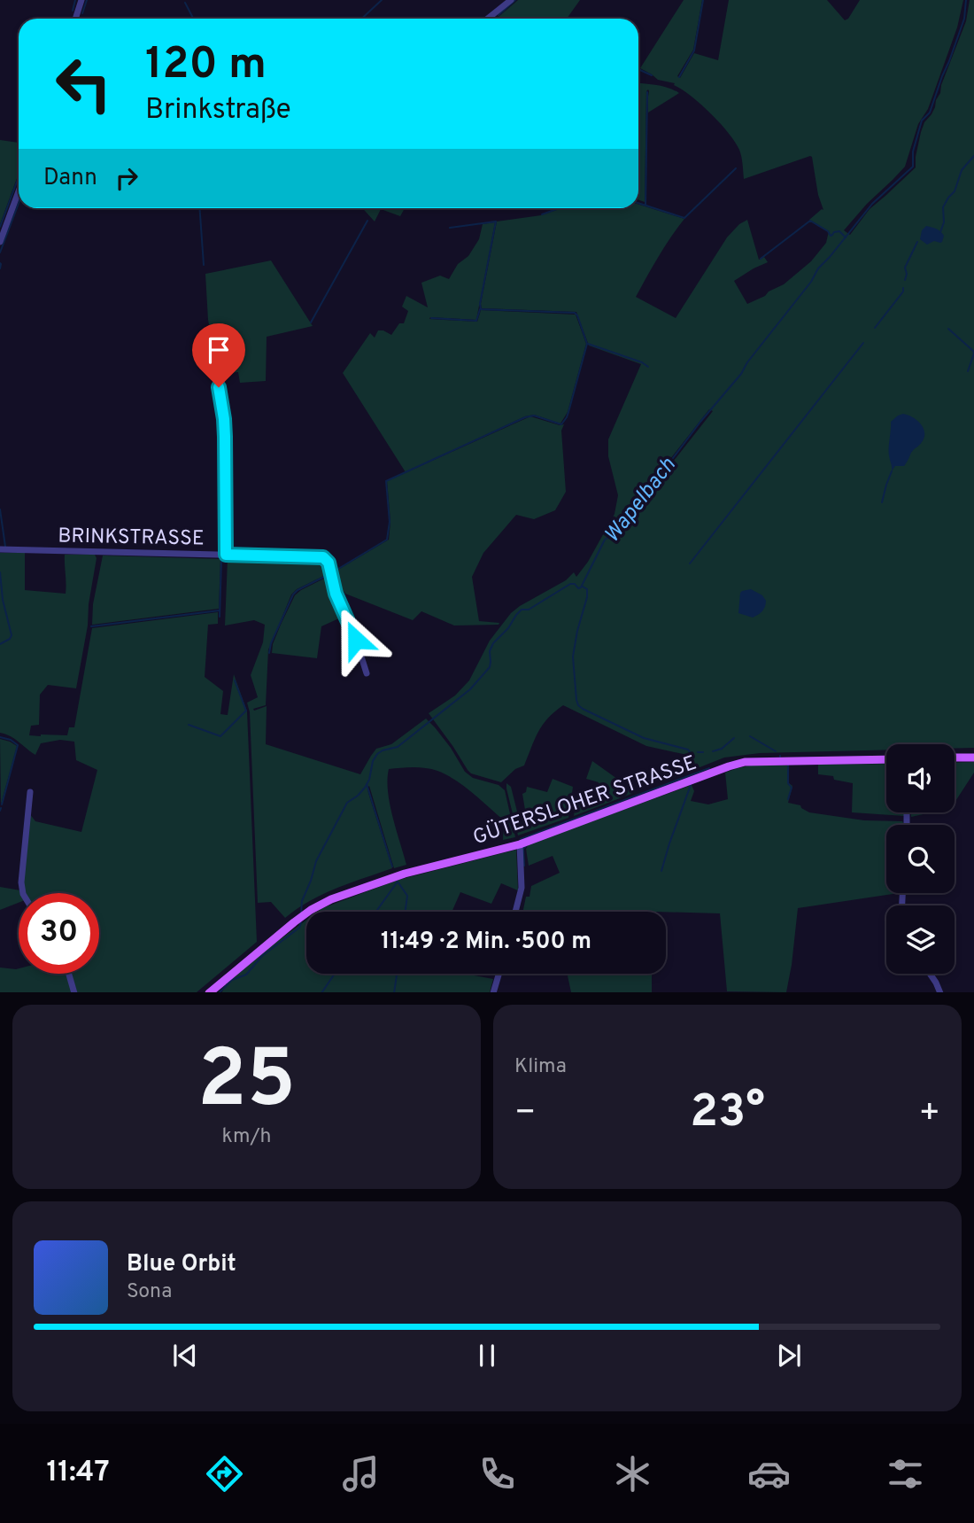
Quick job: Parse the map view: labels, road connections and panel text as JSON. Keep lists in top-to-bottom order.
{
  "streets": {
    "main road": ["GÜTERSLOHER STRASSE"],
    "street": ["BRINKSTRASSE"]
  },
  "water": ["Wapelbach"],
  "page": {
    "turn": ["120 m", "Brinkstraße"],
    "then": "Dann",
    "limit": "30",
    "trip": "11:49 · 2 Min. · 500 m",
    "tile": [
      ["25", "km/h"],
      "Klima"
    ],
    "heat": ["−", "23°", "+"],
    "song": ["Blue Orbit", "Sona"],
    "tabs": "11:47"
  }
}
